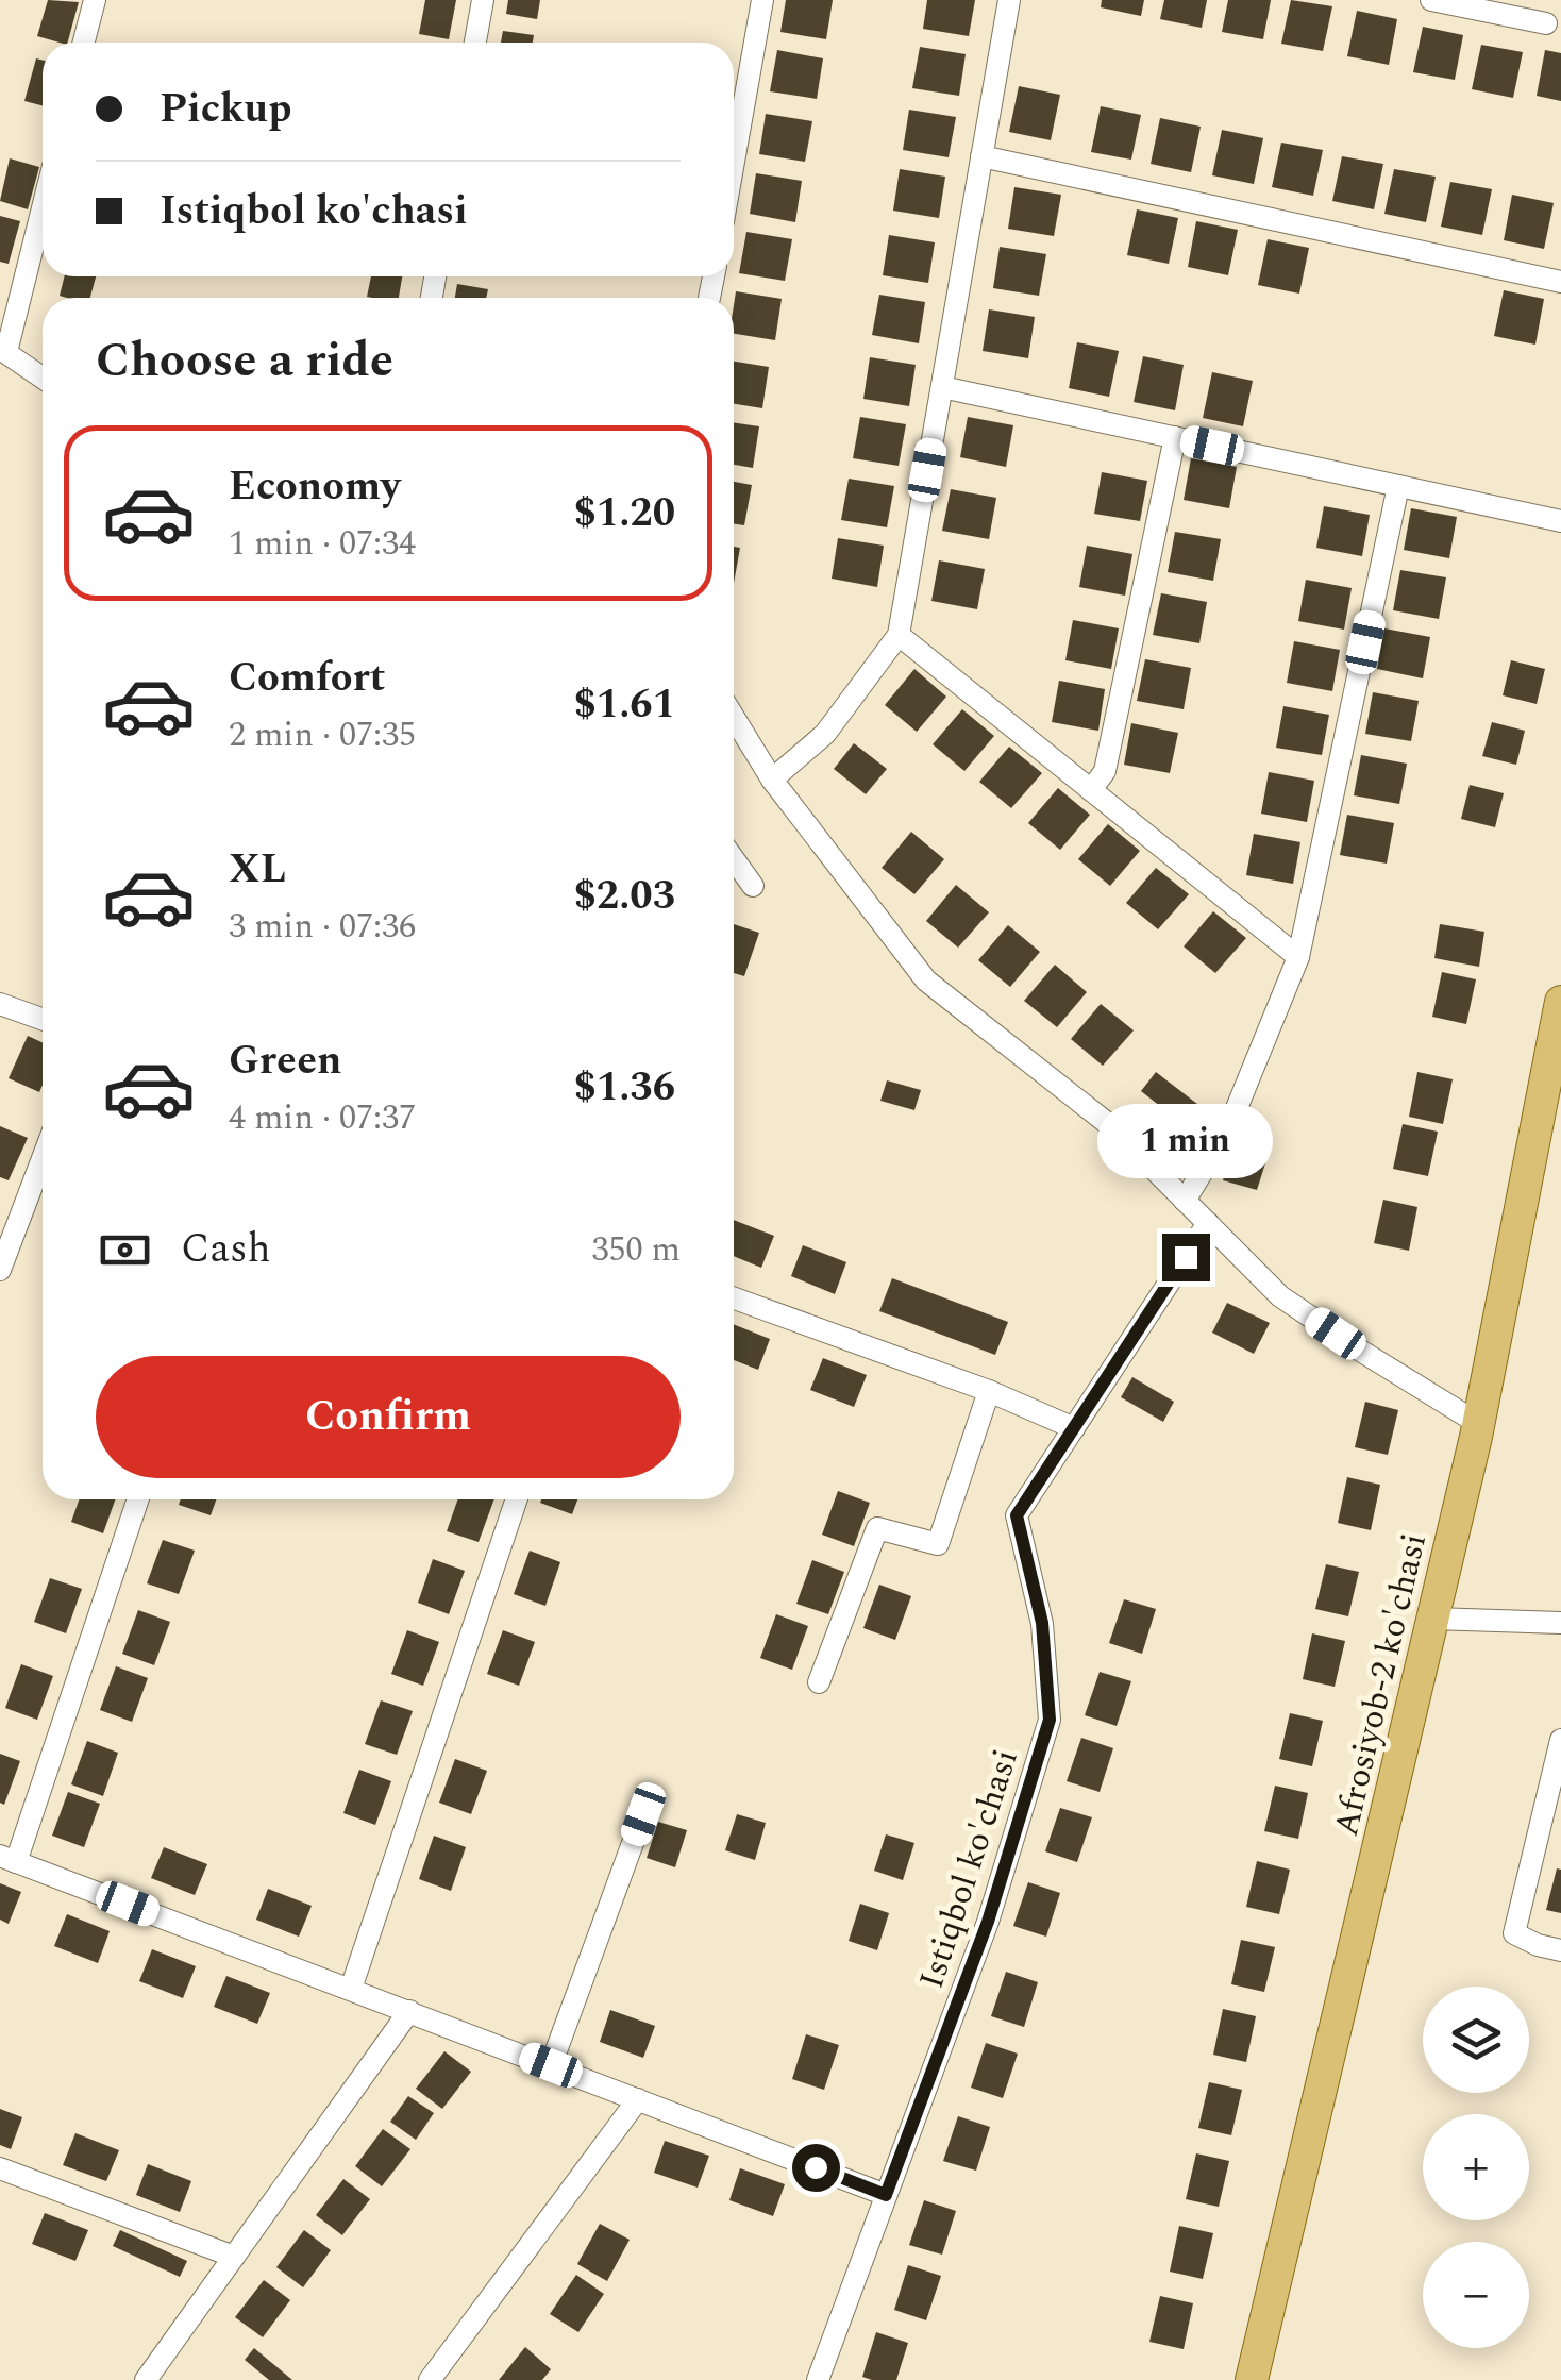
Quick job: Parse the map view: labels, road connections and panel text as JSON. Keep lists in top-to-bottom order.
{
  "streets": {
    "main road": ["Afrosiyob-2 ko'chasi"],
    "street": ["Istiqbol ko'chasi"]
  },
  "page": {
    "banner": ["Pickup", "Istiqbol ko'chasi"],
    "heading": "Choose a ride",
    "list": [
      {
        "name": "Economy",
        "note": "1 min · 07:34",
        "value": "$1.20"
      },
      {
        "name": "Comfort",
        "note": "2 min · 07:35",
        "value": "$1.61"
      },
      {
        "name": "XL",
        "note": "3 min · 07:36",
        "value": "$2.03"
      },
      {
        "name": "Green",
        "note": "4 min · 07:37",
        "value": "$1.36"
      }
    ],
    "bubble": "1 min",
    "pay": ["Cash", "350 m"],
    "buttons": "Confirm",
    "map_buttons": ["+", "−"]
  }
}
